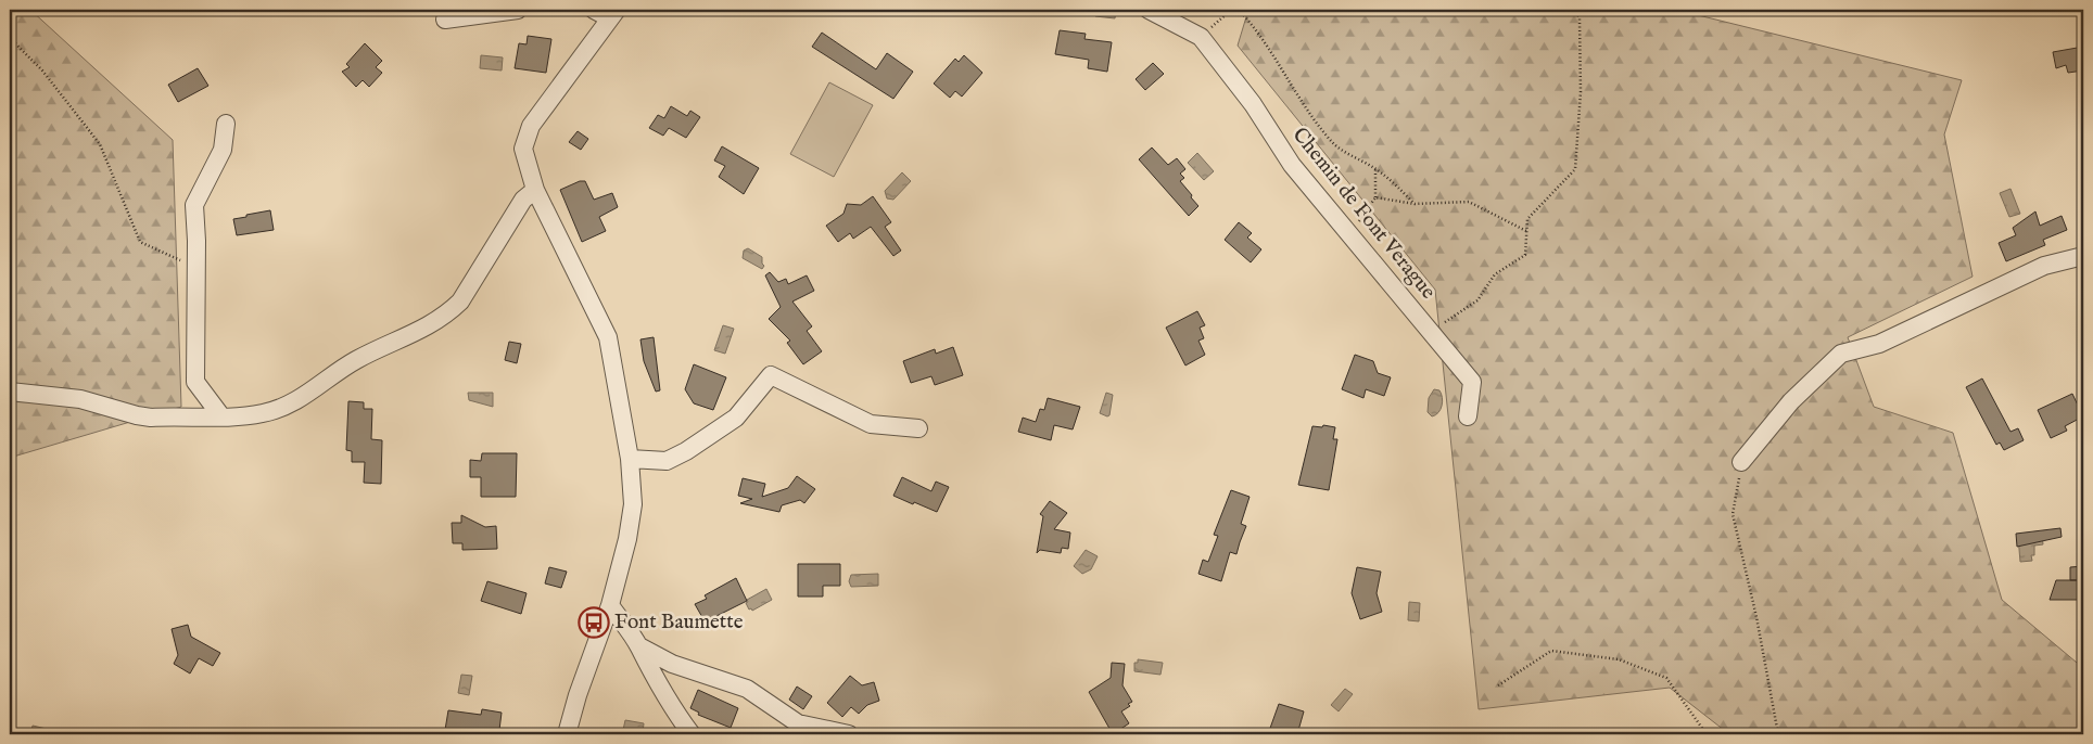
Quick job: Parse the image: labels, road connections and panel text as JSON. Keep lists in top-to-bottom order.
{
  "streets": {
    "street": ["Chemin de Font Verague"]
  },
  "places": {
    "bus stop": ["Font Baumette"]
  }
}
